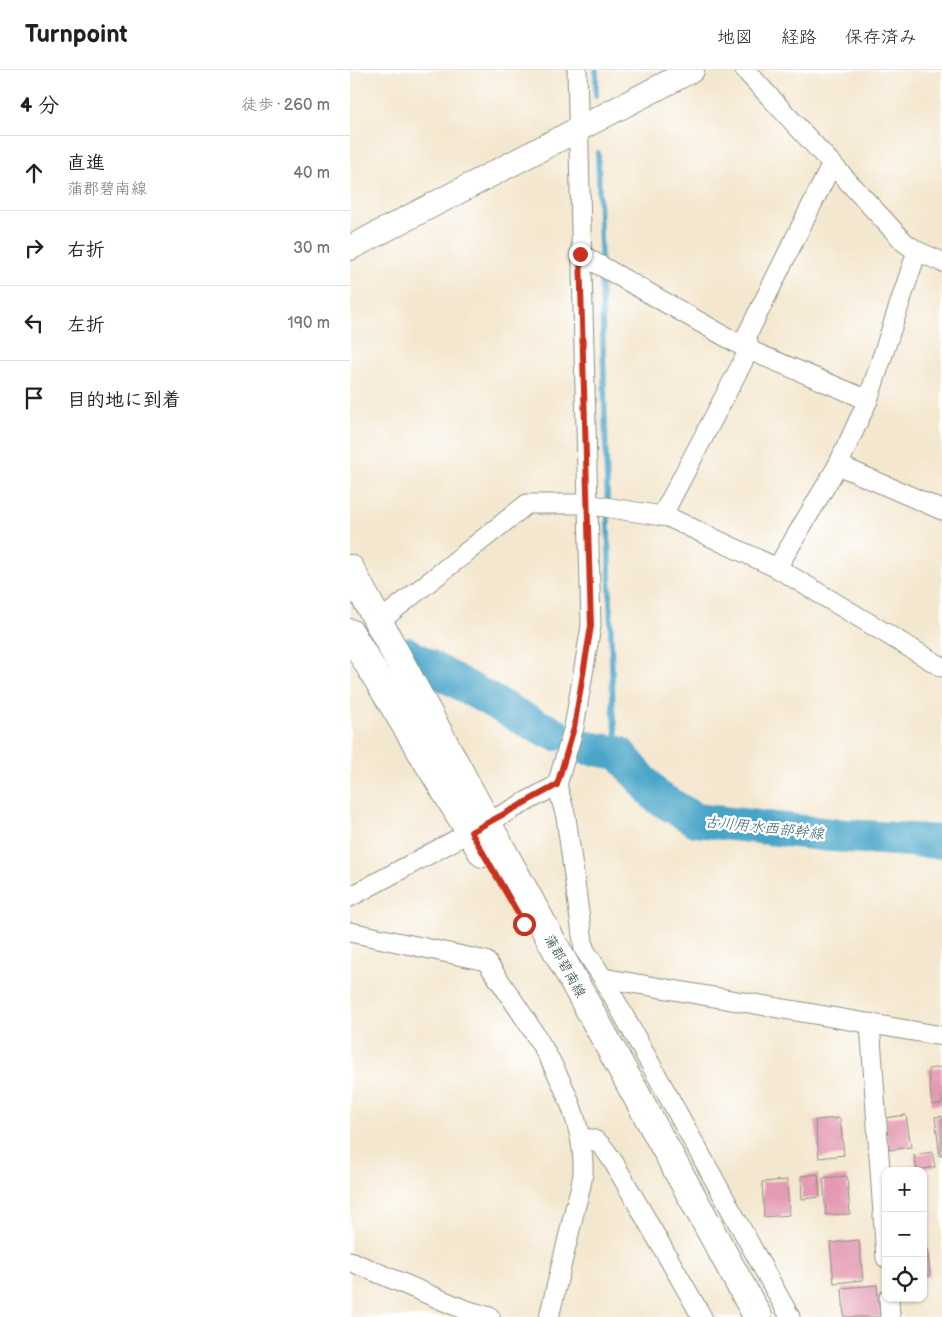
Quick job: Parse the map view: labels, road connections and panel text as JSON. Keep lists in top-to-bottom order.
{
  "streets": {
    "main road": ["蒲郡碧南線"]
  },
  "water": ["古川用水西部幹線"],
  "page": {
    "header": "Turnpoint",
    "nav": ["地図", "経路", "保存済み"],
    "heading": ["4 分", "徒歩 · 260 m"],
    "list": [
      ["直進", "蒲郡碧南線", "40 m"],
      ["右折", "30 m"],
      ["左折", "190 m"],
      "目的地に到着"
    ],
    "map_buttons": ["+", "−"]
  }
}
